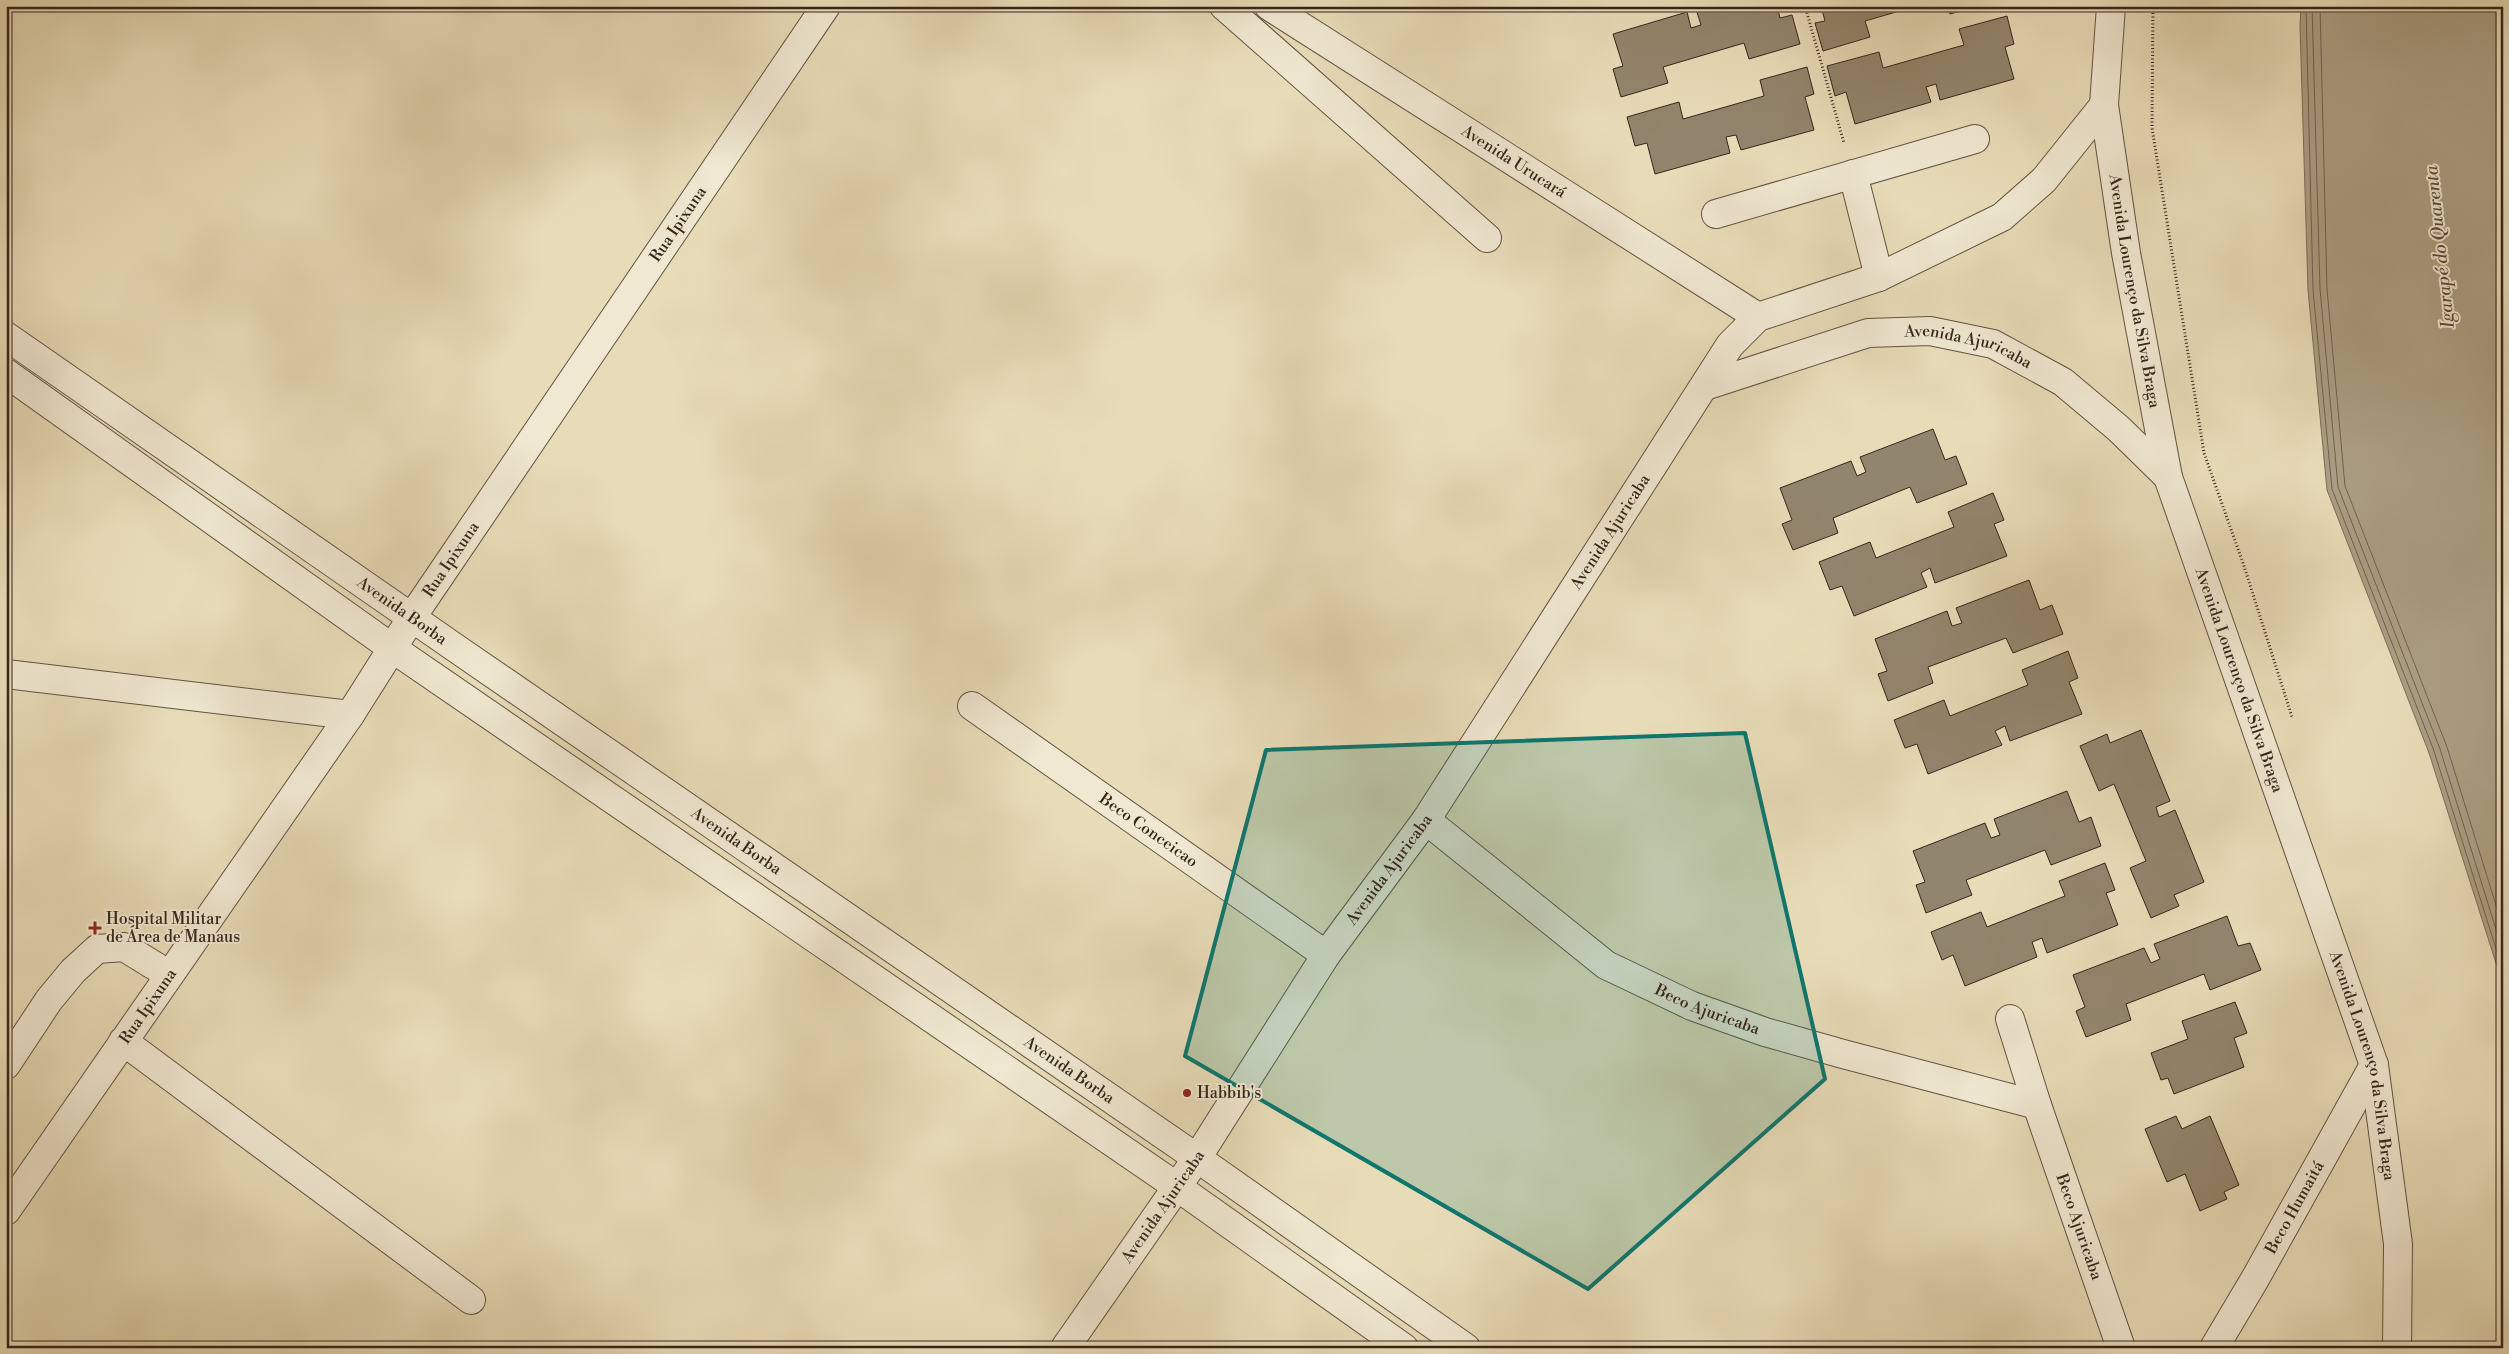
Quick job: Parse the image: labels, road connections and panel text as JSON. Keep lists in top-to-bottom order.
{
  "streets": {
    "street": [
      "Avenida Urucará",
      "Rua Ipixuna",
      "Avenida Lourenço da Silva Braga",
      "Avenida Ajuricaba",
      "Avenida Borba",
      "Beco Conceicao",
      "Beco Ajuricaba",
      "Beco Humaitá"
    ]
  },
  "crossings": [
    ["Avenida Urucará", "Avenida Ajuricaba"],
    ["Rua Ipixuna", "Avenida Borba"],
    ["Avenida Lourenço da Silva Braga", "Avenida Ajuricaba"],
    ["Avenida Lourenço da Silva Braga", "Beco Humaitá"],
    ["Avenida Ajuricaba", "Avenida Borba"],
    ["Avenida Ajuricaba", "Beco Conceicao"],
    ["Avenida Ajuricaba", "Beco Ajuricaba"]
  ],
  "water": ["Igarapé do Quarenta"],
  "places": {
    "health": ["Hospital Militar de Área de Manaus"],
    "other": ["Habbib's"]
  }
}
